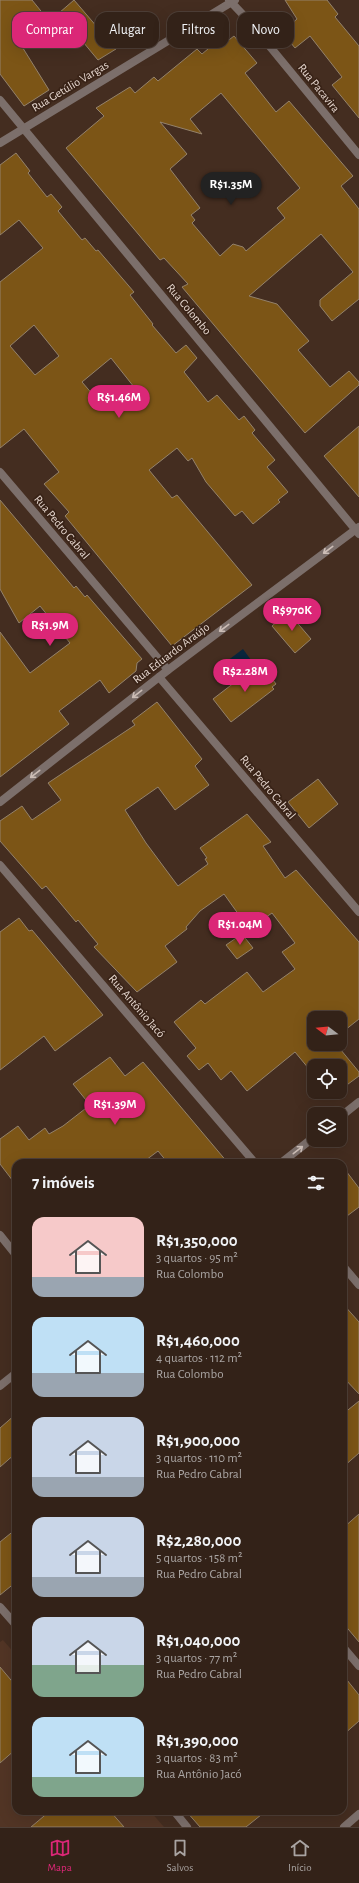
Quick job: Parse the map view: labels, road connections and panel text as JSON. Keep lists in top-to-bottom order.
{
  "streets": {
    "street": [
      "Rua Getúlio Vargas",
      "Rua Pacavira",
      "Rua Colombo",
      "Rua Pedro Cabral",
      "Rua Eduardo Araújo",
      "Rua Antônio Jacó"
    ]
  },
  "crossings": [
    ["Rua Getúlio Vargas", "Rua Pacavira"],
    ["Rua Getúlio Vargas", "Rua Colombo"],
    ["Rua Colombo", "Rua Eduardo Araújo"],
    ["Rua Pedro Cabral", "Rua Eduardo Araújo"]
  ],
  "one_way": ["Rua Eduardo Araújo"],
  "north": "left",
  "page": {
    "chip": [
      "Comprar",
      "Alugar",
      "Filtros",
      "Novo"
    ],
    "price": [
      "R$1.35M",
      "R$1.46M",
      "R$970K",
      "R$1.9M",
      "R$2.28M",
      "R$1.04M",
      "R$1.39M"
    ],
    "heading": "7 imóveis",
    "list": [
      {
        "name": "R$1,350,000",
        "note": "3 quartos · 95 m² · Rua Colombo"
      },
      {
        "name": "R$1,460,000",
        "note": "4 quartos · 112 m² · Rua Colombo"
      },
      {
        "name": "R$1,900,000",
        "note": "3 quartos · 110 m² · Rua Pedro Cabral"
      },
      {
        "name": "R$2,280,000",
        "note": "5 quartos · 158 m² · Rua Pedro Cabral"
      },
      {
        "name": "R$1,040,000",
        "note": "3 quartos · 77 m² · Rua Pedro Cabral"
      },
      {
        "name": "R$1,390,000",
        "note": "3 quartos · 83 m² · Rua Antônio Jacó"
      }
    ],
    "tabs": ["Mapa", "Salvos", "Início"]
  }
}
